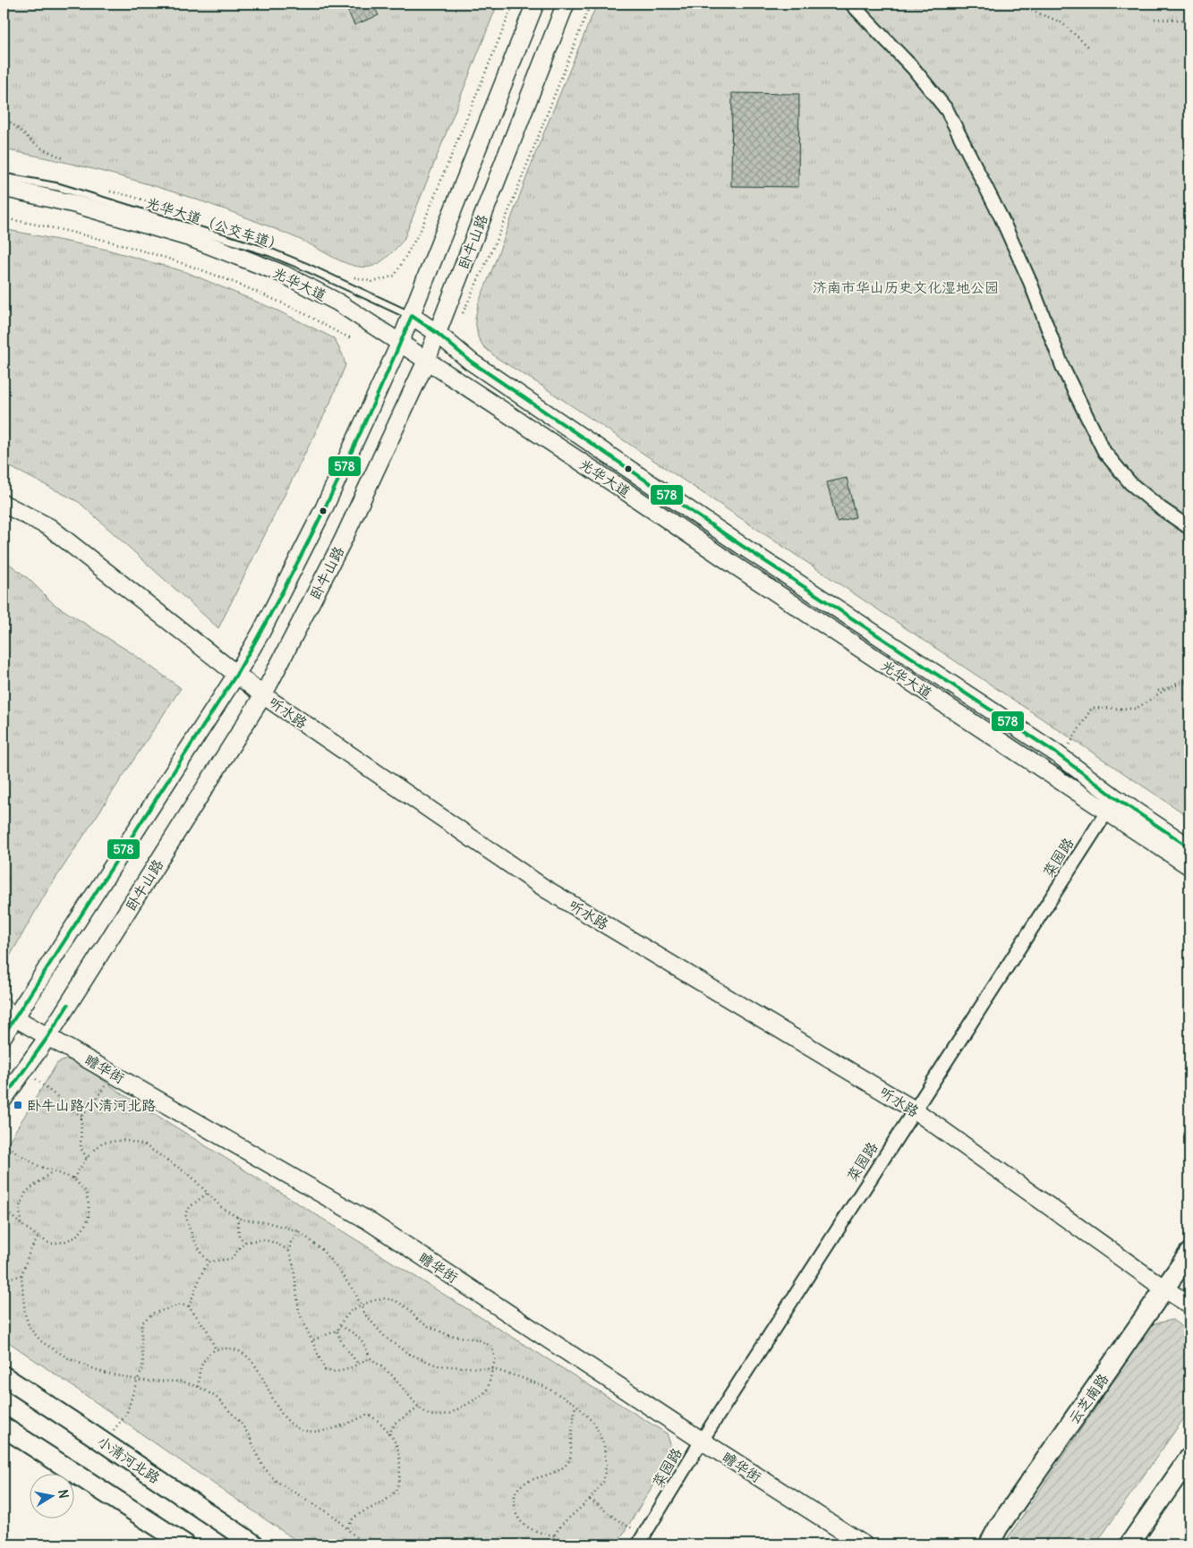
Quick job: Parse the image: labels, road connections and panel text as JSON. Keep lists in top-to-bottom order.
{
  "streets": {
    "main road": [
      "卧牛山路",
      "光华大道",
      "听水路",
      "瞻华街",
      "云芝南路",
      "小清河北路"
    ],
    "street": ["菜园路"],
    "lane": ["光华大道（公交车道）"]
  },
  "crossings": [
    ["光华大道（公交车道）", "卧牛山路"],
    ["光华大道（公交车道）", "光华大道"],
    ["卧牛山路", "光华大道"],
    ["卧牛山路", "听水路"],
    ["卧牛山路", "瞻华街"],
    ["光华大道", "菜园路"],
    ["听水路", "菜园路"],
    ["听水路", "云芝南路"],
    ["菜园路", "瞻华街"]
  ],
  "parks": ["济南市华山历史文化湿地公园"],
  "places": {
    "transit": ["卧牛山路小清河北路"]
  },
  "lines": ["transit line 578"],
  "north": "right"
}
